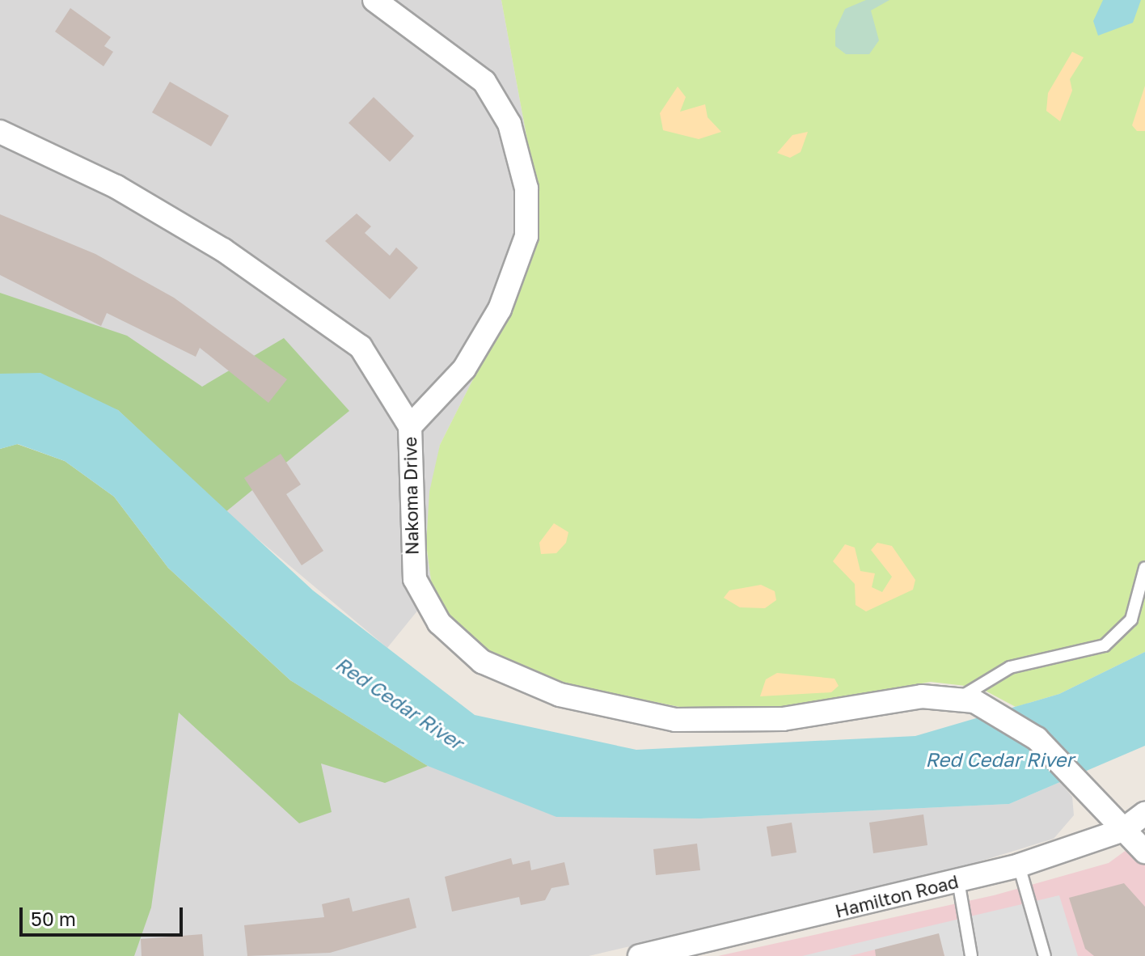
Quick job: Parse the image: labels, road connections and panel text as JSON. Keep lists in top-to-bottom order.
{
  "streets": {
    "street": ["Nakoma Drive", "Hamilton Road"]
  },
  "crossings": [
    ["Nakoma Drive", "Hamilton Road"]
  ],
  "water": ["Red Cedar River"],
  "scale_bar": "50 m"
}
